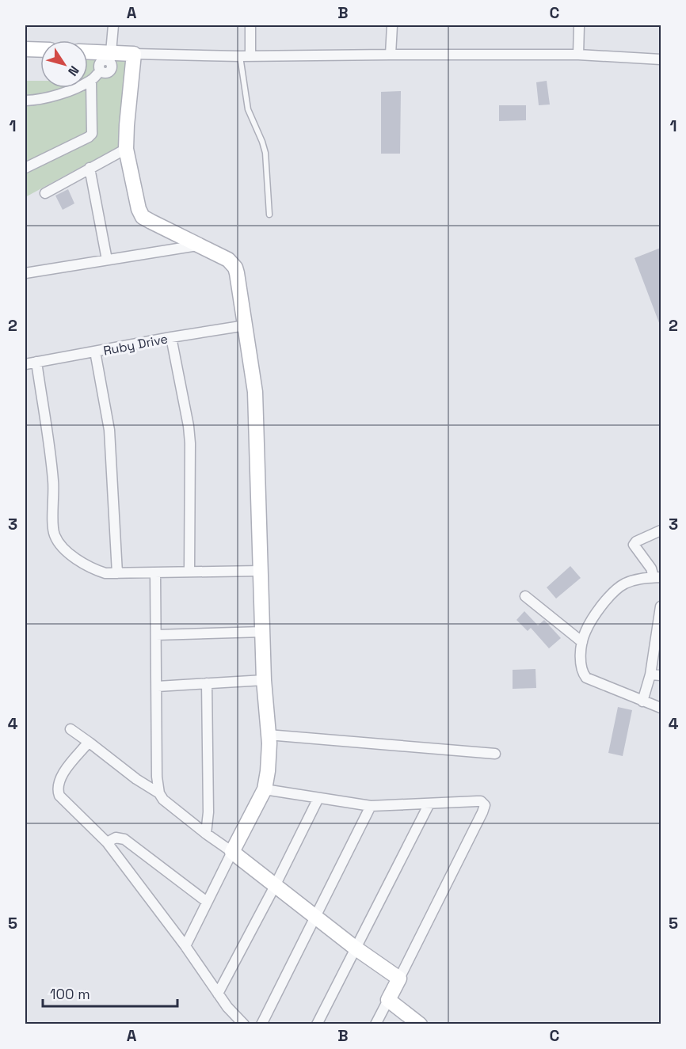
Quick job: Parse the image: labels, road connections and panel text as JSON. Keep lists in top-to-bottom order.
{
  "streets": {
    "street": ["Ruby Drive"]
  },
  "scale_bar": "100 m",
  "north": "bottom right",
  "grid": {
    "columns": ["A", "B", "C"],
    "rows": [
      "1",
      "2",
      "3",
      "4",
      "5"
    ]
  }
}
